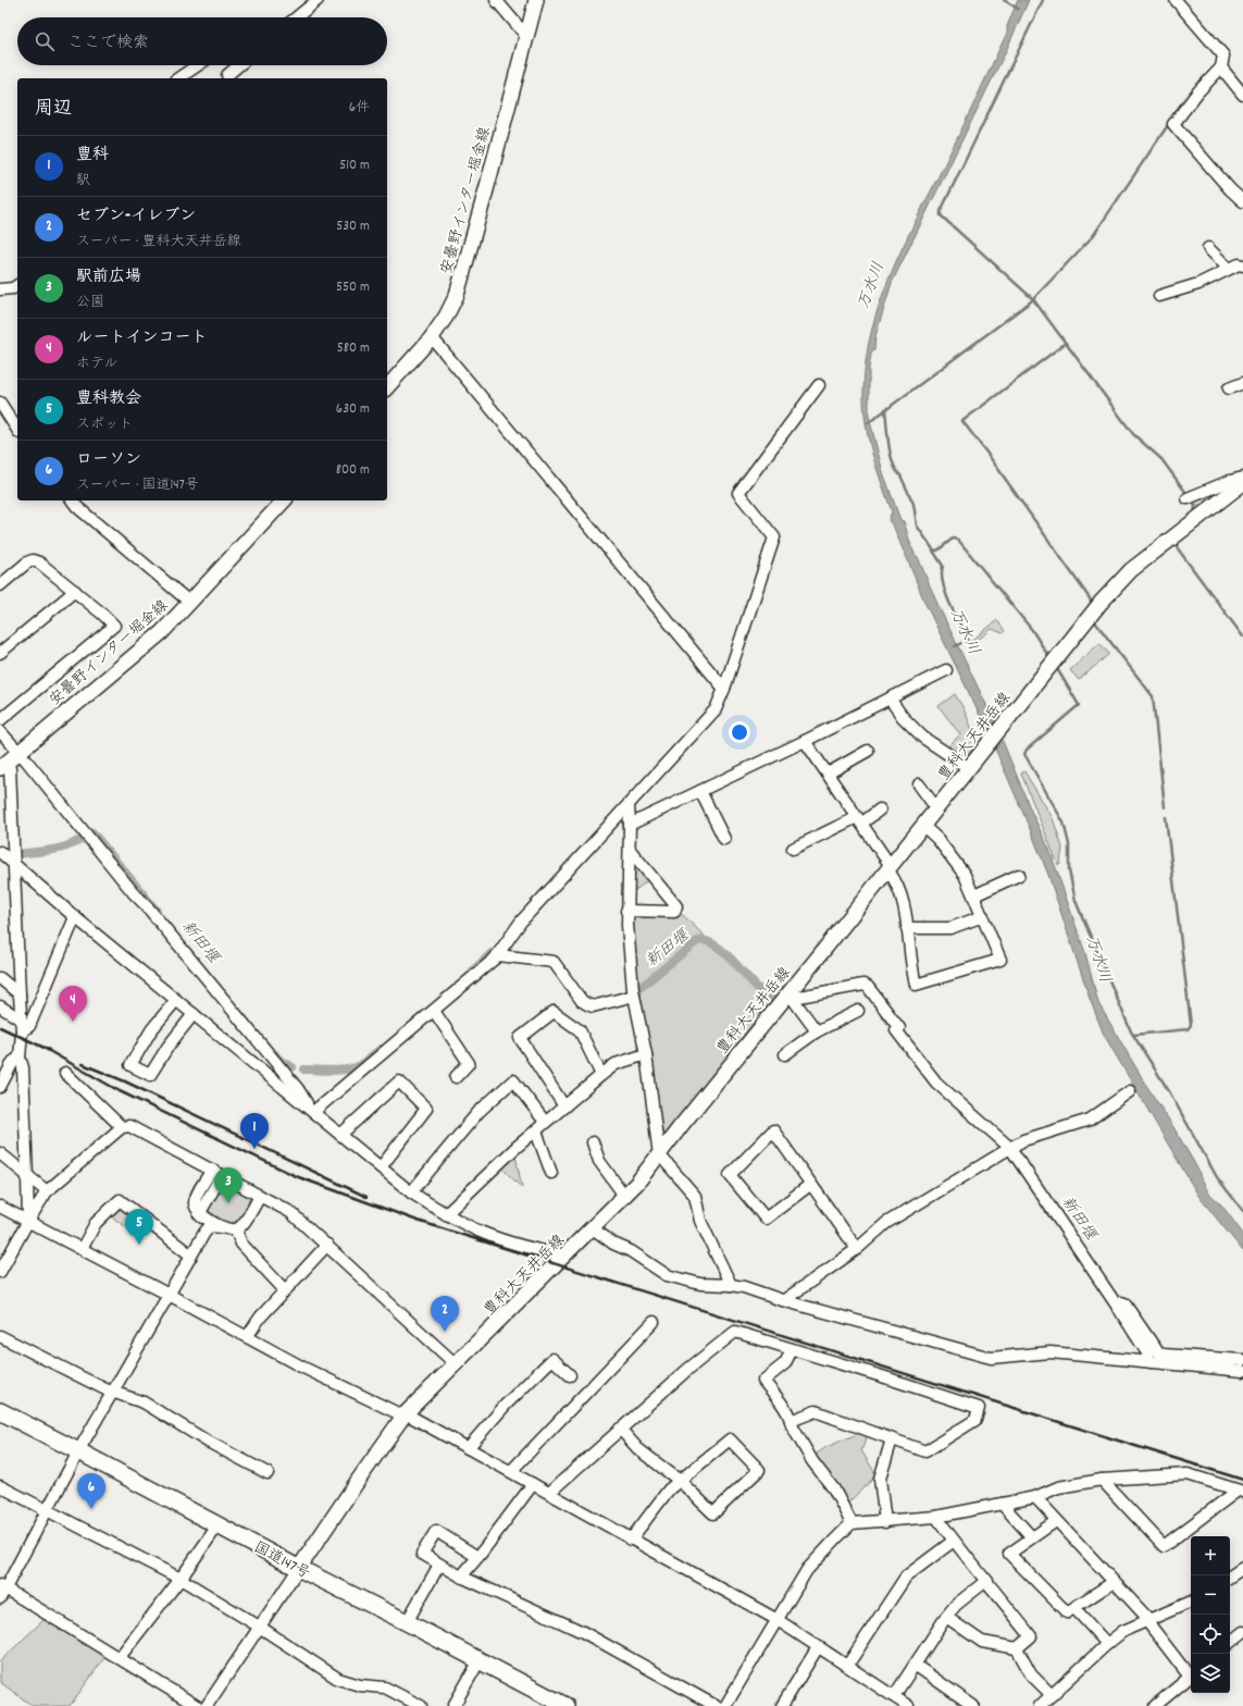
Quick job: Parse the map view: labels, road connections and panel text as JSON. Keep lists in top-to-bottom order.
{
  "streets": {
    "highway": ["国道147号"],
    "main road": ["安曇野インター堀金線", "豊科大天井岳線"]
  },
  "crossings": [
    ["豊科大天井岳線", "国道147号"]
  ],
  "water": ["万水川", "新田堰"],
  "page": {
    "search": "ここで検索",
    "heading": ["周辺", "6件"],
    "list": [
      {
        "mark": "1",
        "name": "豊科",
        "note": "駅",
        "value": "510 m"
      },
      {
        "mark": "2",
        "name": "セブン-イレブン",
        "note": "スーパー · 豊科大天井岳線",
        "value": "530 m"
      },
      {
        "mark": "3",
        "name": "駅前広場",
        "note": "公園",
        "value": "550 m"
      },
      {
        "mark": "4",
        "name": "ルートインコート",
        "note": "ホテル",
        "value": "580 m"
      },
      {
        "mark": "5",
        "name": "豊科教会",
        "note": "スポット",
        "value": "630 m"
      },
      {
        "mark": "6",
        "name": "ローソン",
        "note": "スーパー · 国道147号",
        "value": "800 m"
      }
    ],
    "pins": [
      "4",
      "1",
      "3",
      "5",
      "2",
      "6"
    ],
    "map_buttons": ["+", "−"]
  }
}
